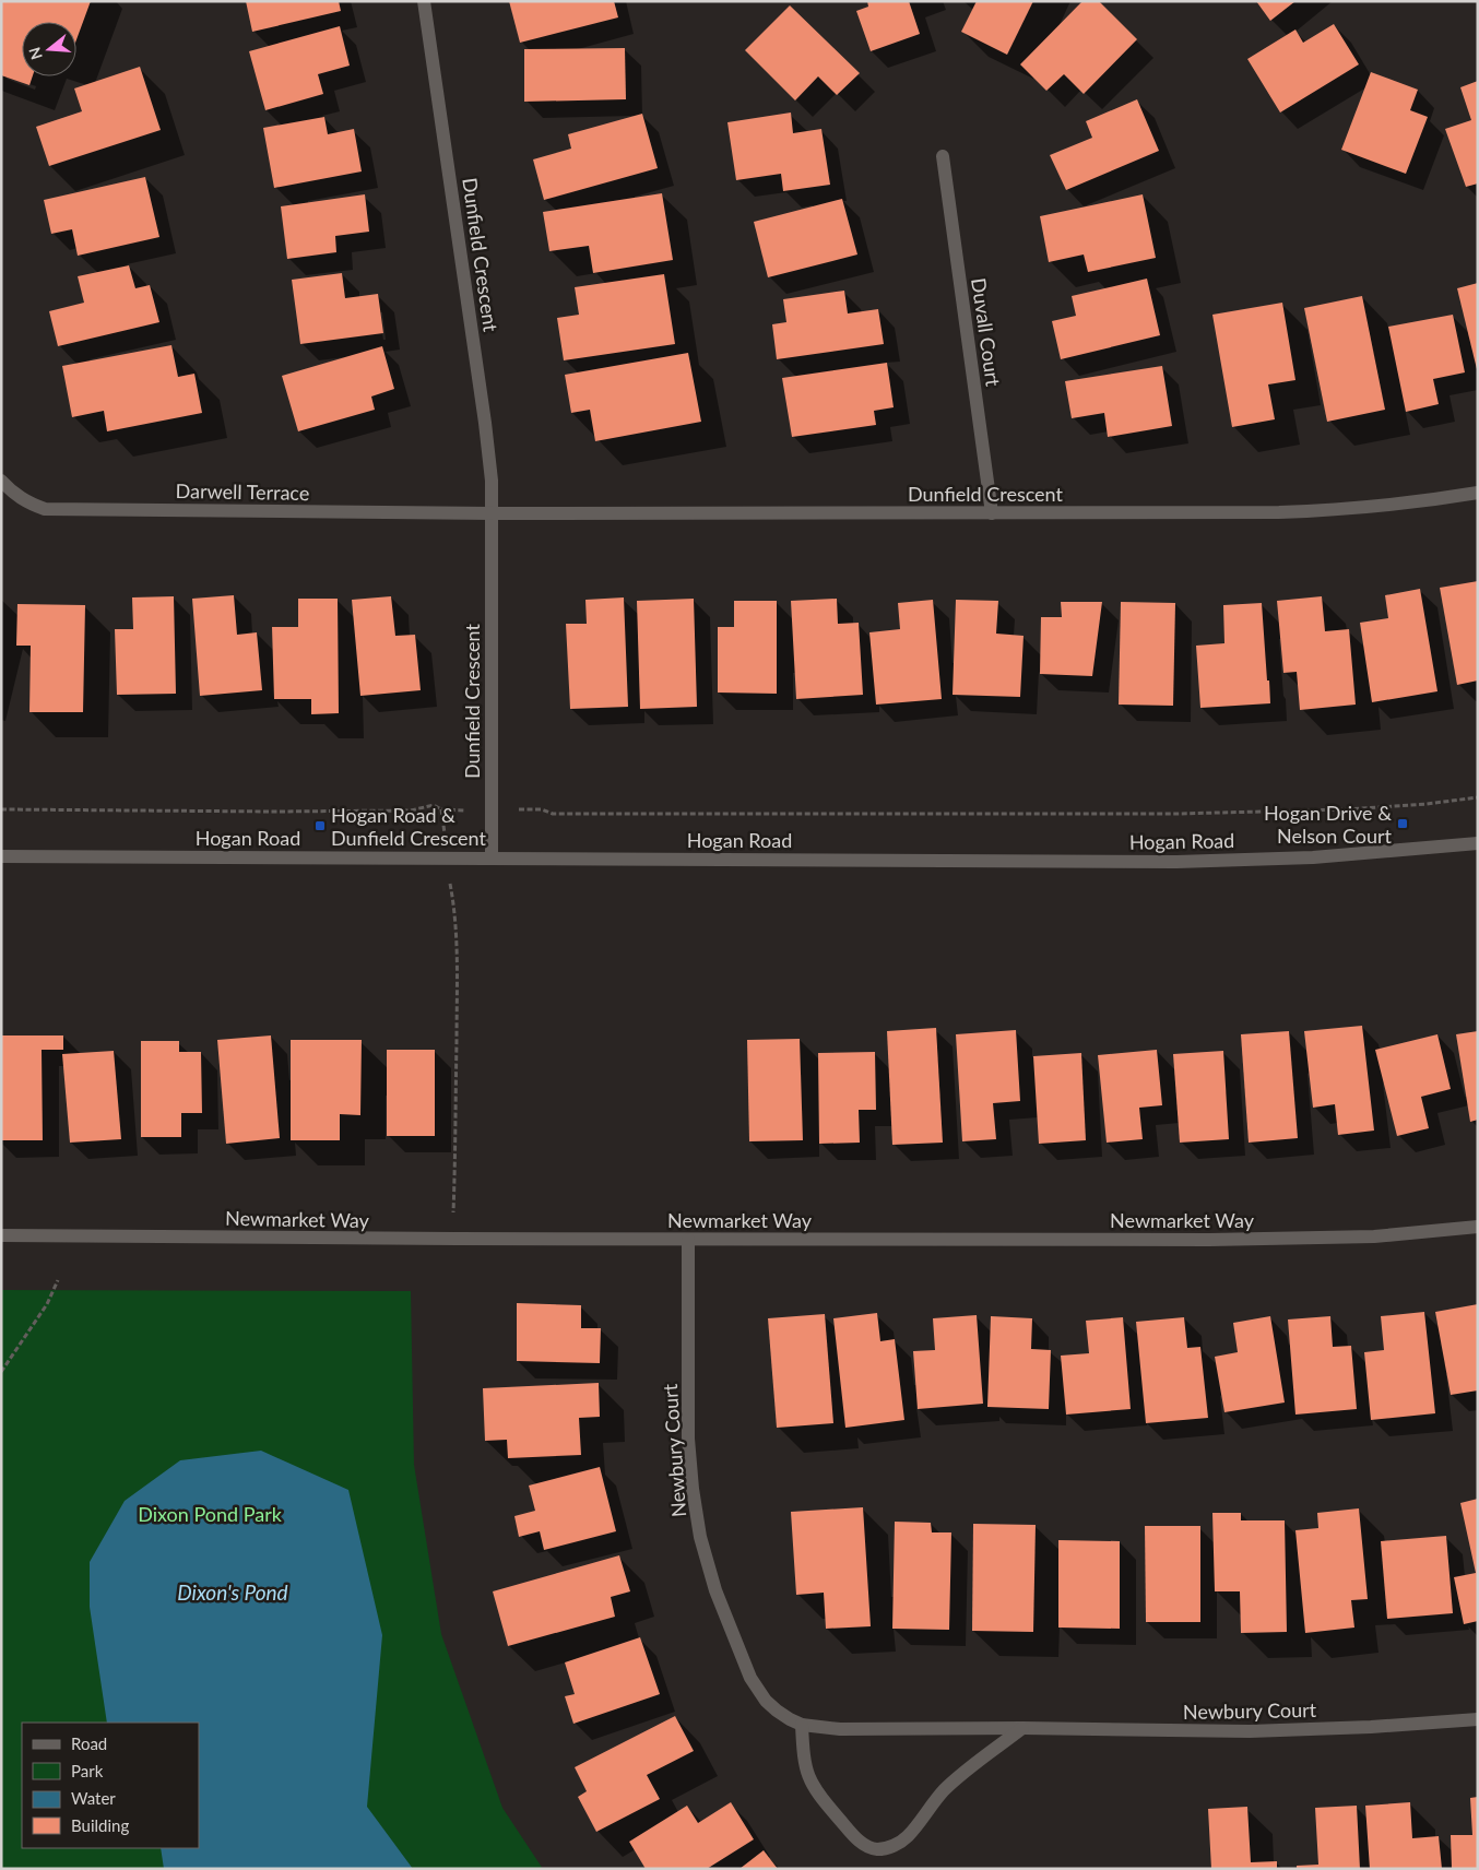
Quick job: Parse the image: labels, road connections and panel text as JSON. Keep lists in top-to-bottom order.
{
  "streets": {
    "street": [
      "Dunfield Crescent",
      "Duvall Court",
      "Darwell Terrace",
      "Hogan Road",
      "Newmarket Way",
      "Newbury Court"
    ]
  },
  "crossings": [
    ["Dunfield Crescent", "Duvall Court"],
    ["Dunfield Crescent", "Darwell Terrace"],
    ["Dunfield Crescent", "Hogan Road"],
    ["Newmarket Way", "Newbury Court"]
  ],
  "water": ["Dixon's Pond"],
  "parks": ["Dixon Pond Park"],
  "places": {
    "transit": ["Hogan Drive & Nelson Court", "Hogan Road & Dunfield Crescent"]
  },
  "legend": [
    "Road",
    "Park",
    "Water",
    "Building"
  ],
  "north": "left"
}
